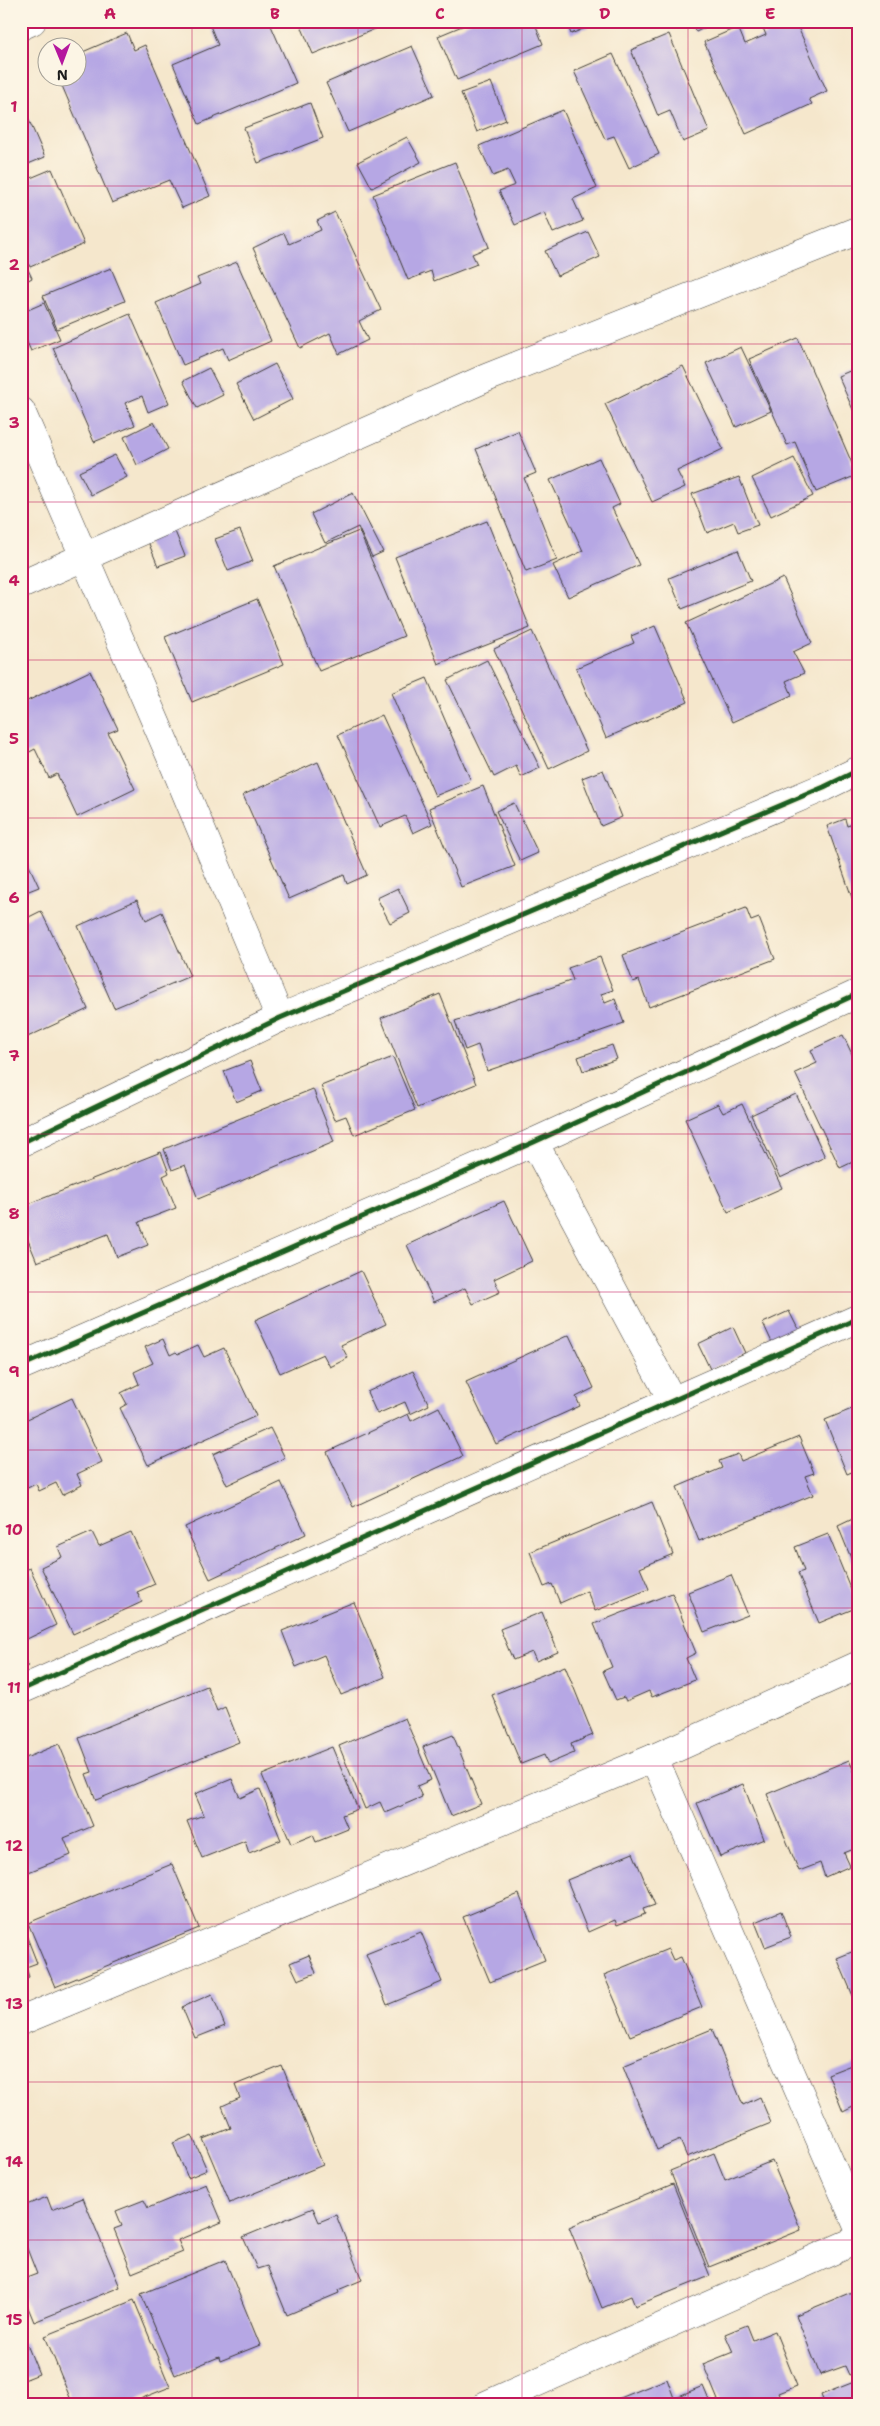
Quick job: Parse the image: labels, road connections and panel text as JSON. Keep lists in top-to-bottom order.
{
  "north": "bottom",
  "grid": {
    "columns": [
      "A",
      "B",
      "C",
      "D",
      "E"
    ],
    "rows": [
      "1",
      "2",
      "3",
      "4",
      "5",
      "6",
      "7",
      "8",
      "9",
      "10",
      "11",
      "12",
      "13",
      "14",
      "15"
    ]
  }
}
